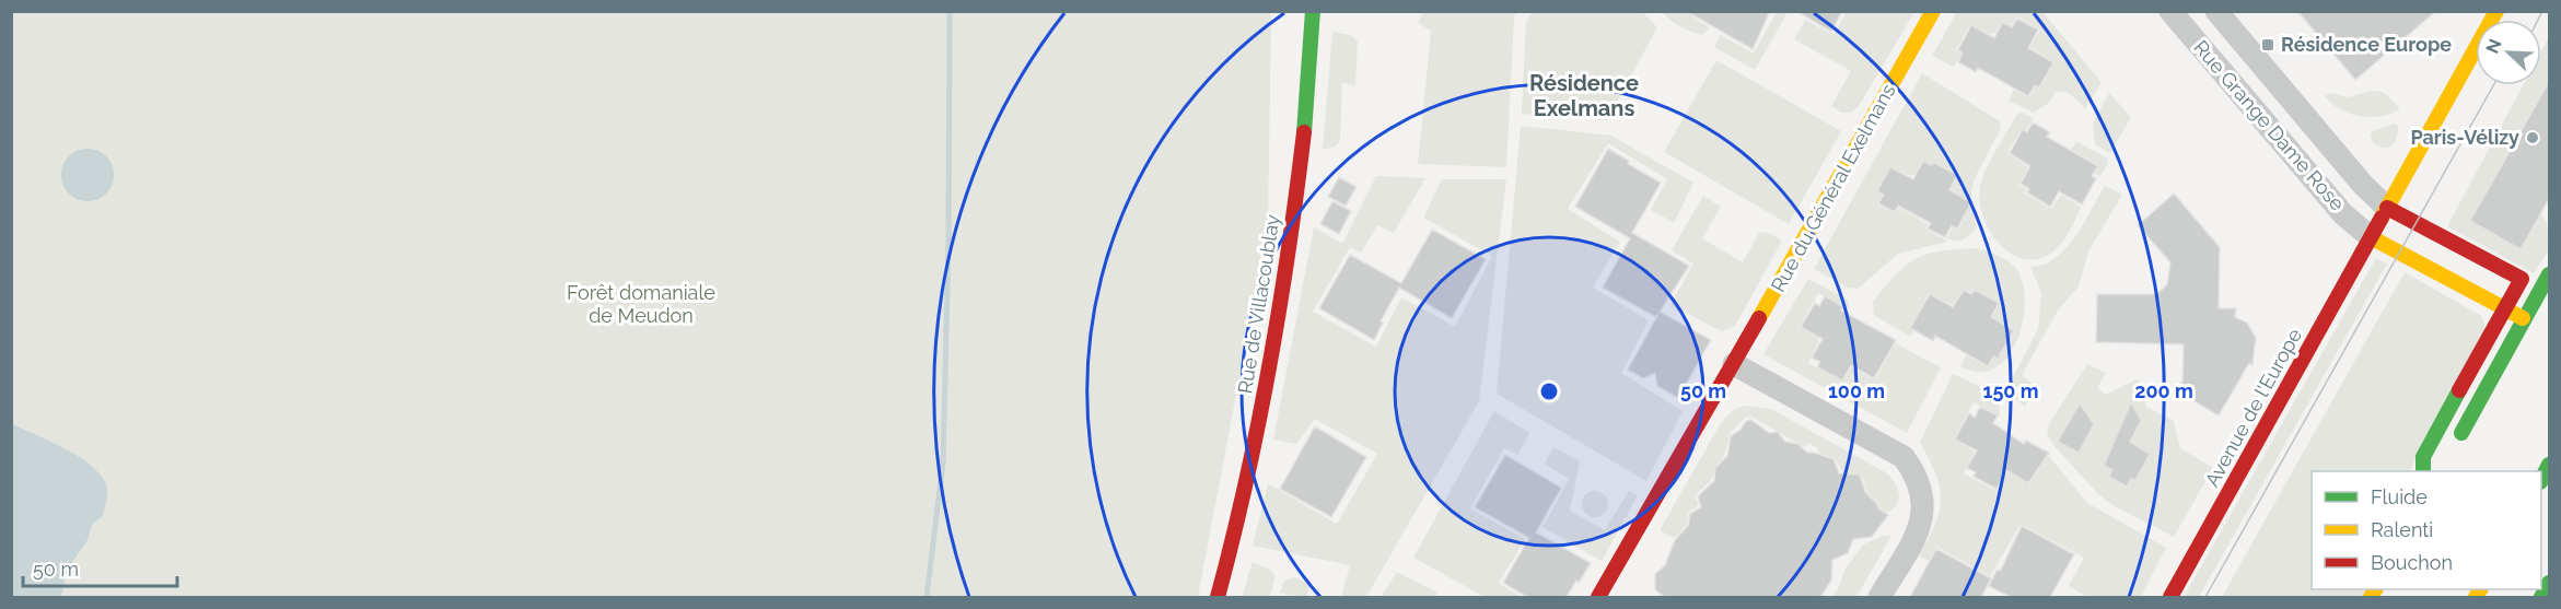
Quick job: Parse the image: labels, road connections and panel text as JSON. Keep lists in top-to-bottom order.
{
  "streets": {
    "main road": ["Rue du Général Exelmans", "Rue de Villacoublay", "Avenue de l'Europe"],
    "street": ["Rue Grange Dame Rose"]
  },
  "crossings": [
    ["Rue Grange Dame Rose", "Avenue de l'Europe"]
  ],
  "districts": ["Résidence Exelmans"],
  "parks": ["Forêt domaniale de Meudon"],
  "places": {
    "transit": ["Résidence Europe"],
    "other": ["Paris-Vélizy"]
  },
  "legend": ["Fluide", "Ralenti", "Bouchon"],
  "scale_bar": "50 m",
  "north": "top left",
  "rings": [
    "50 m",
    "100 m",
    "150 m",
    "200 m"
  ]
}
